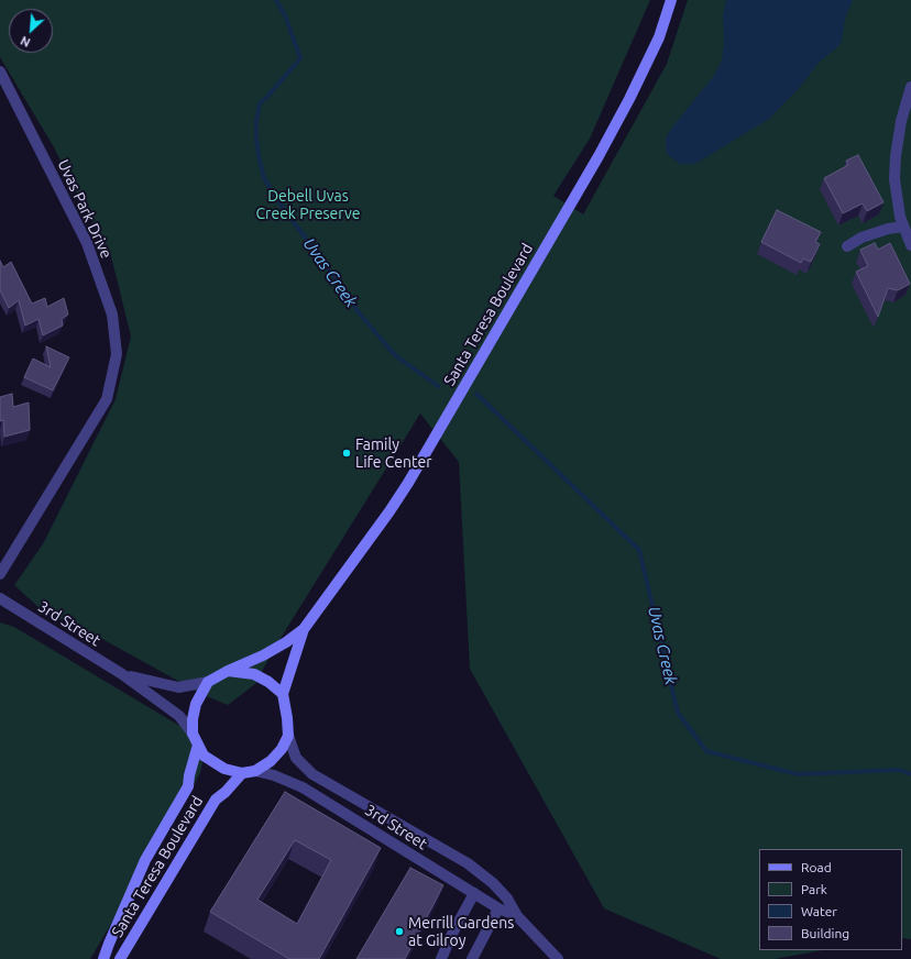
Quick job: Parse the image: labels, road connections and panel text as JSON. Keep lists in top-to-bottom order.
{
  "streets": {
    "main road": ["Santa Teresa Boulevard"],
    "street": ["Uvas Park Drive", "3rd Street"]
  },
  "crossings": [
    ["Santa Teresa Boulevard", "3rd Street"]
  ],
  "water": ["Uvas Creek"],
  "parks": ["Debell Uvas Creek Preserve"],
  "places": ["Family Life Center", "Merrill Gardens at Gilroy"],
  "legend": [
    "Road",
    "Park",
    "Water",
    "Building"
  ],
  "north": "bottom left"
}
